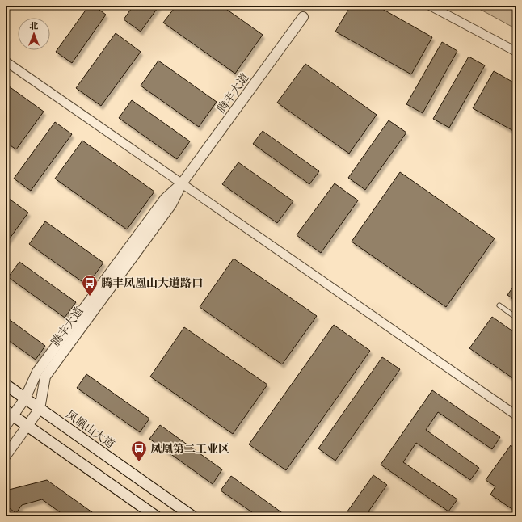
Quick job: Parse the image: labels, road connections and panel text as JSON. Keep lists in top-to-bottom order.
{
  "streets": {
    "main road": ["凤凰山大道"],
    "street": ["腾丰大道"]
  },
  "crossings": [
    ["腾丰大道", "凤凰山大道"]
  ],
  "places": {
    "bus stop": ["腾丰凤凰山大道路口", "凤凰第二工业区"]
  },
  "north": "top"
}
